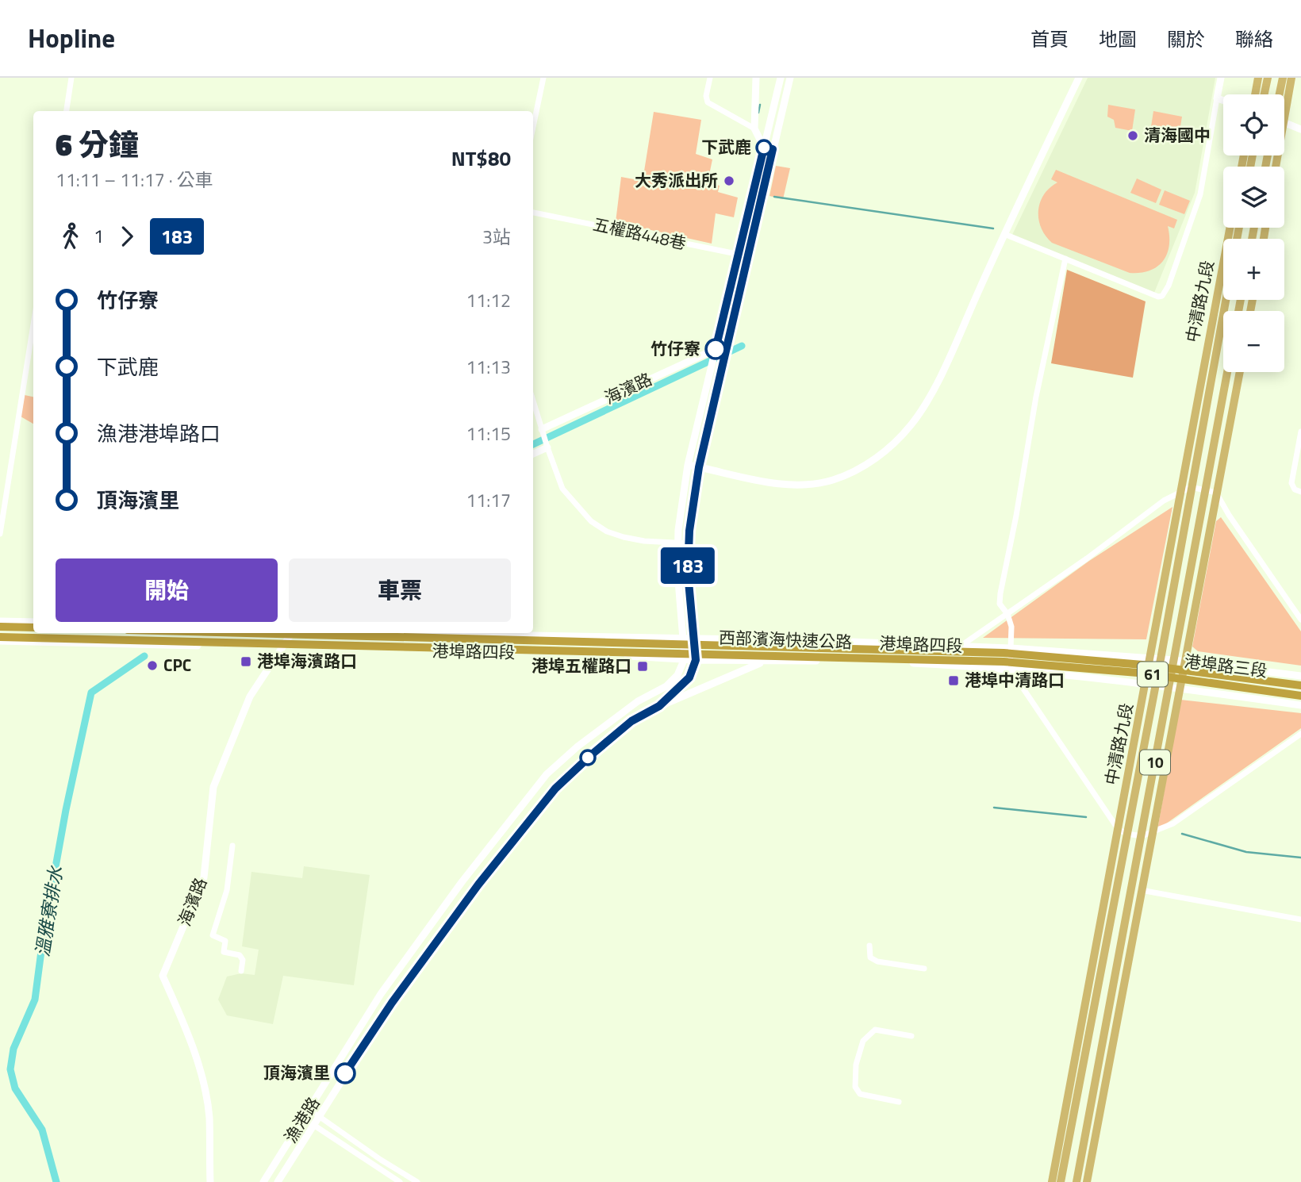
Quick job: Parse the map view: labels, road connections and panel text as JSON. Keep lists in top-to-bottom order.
{
  "streets": {
    "highway": ["西部濱海快速公路", "61"],
    "main road": ["中清路九段", "10"],
    "street": [
      "五權路448巷",
      "海濱路",
      "港埠路四段",
      "港埠路三段",
      "漁港路"
    ]
  },
  "crossings": [
    ["中清路九段", "港埠路四段"],
    ["中清路九段", "港埠路三段"],
    ["海濱路", "港埠路四段"],
    ["港埠路四段", "港埠路三段"],
    ["港埠路四段", "10"],
    ["港埠路四段", "漁港路"],
    ["港埠路三段", "10"]
  ],
  "water": ["溫雅寮排水"],
  "places": {
    "other": [
      "清海國中",
      "下武鹿",
      "大秀派出所",
      "竹仔寮",
      "CPC",
      "頂海濱里"
    ],
    "transit": ["港埠海濱路口", "港埠五權路口", "港埠中清路口"]
  },
  "lines": ["bus line 183"],
  "page": {
    "header": "Hopline",
    "nav": [
      "首頁",
      "地圖",
      "關於",
      "聯絡"
    ],
    "on_map": "183",
    "map_buttons": ["+", "−"],
    "heading": ["6 分鐘", "11:11 – 11:17 · 公車", "NT$80"],
    "legs": ["1", "183", "3站"],
    "list": [
      {
        "name": "竹仔寮",
        "value": "11:12"
      },
      {
        "name": "下武鹿",
        "value": "11:13"
      },
      {
        "name": "漁港港埠路口",
        "value": "11:15"
      },
      {
        "name": "頂海濱里",
        "value": "11:17"
      }
    ],
    "buttons": ["開始", "車票"]
  }
}
